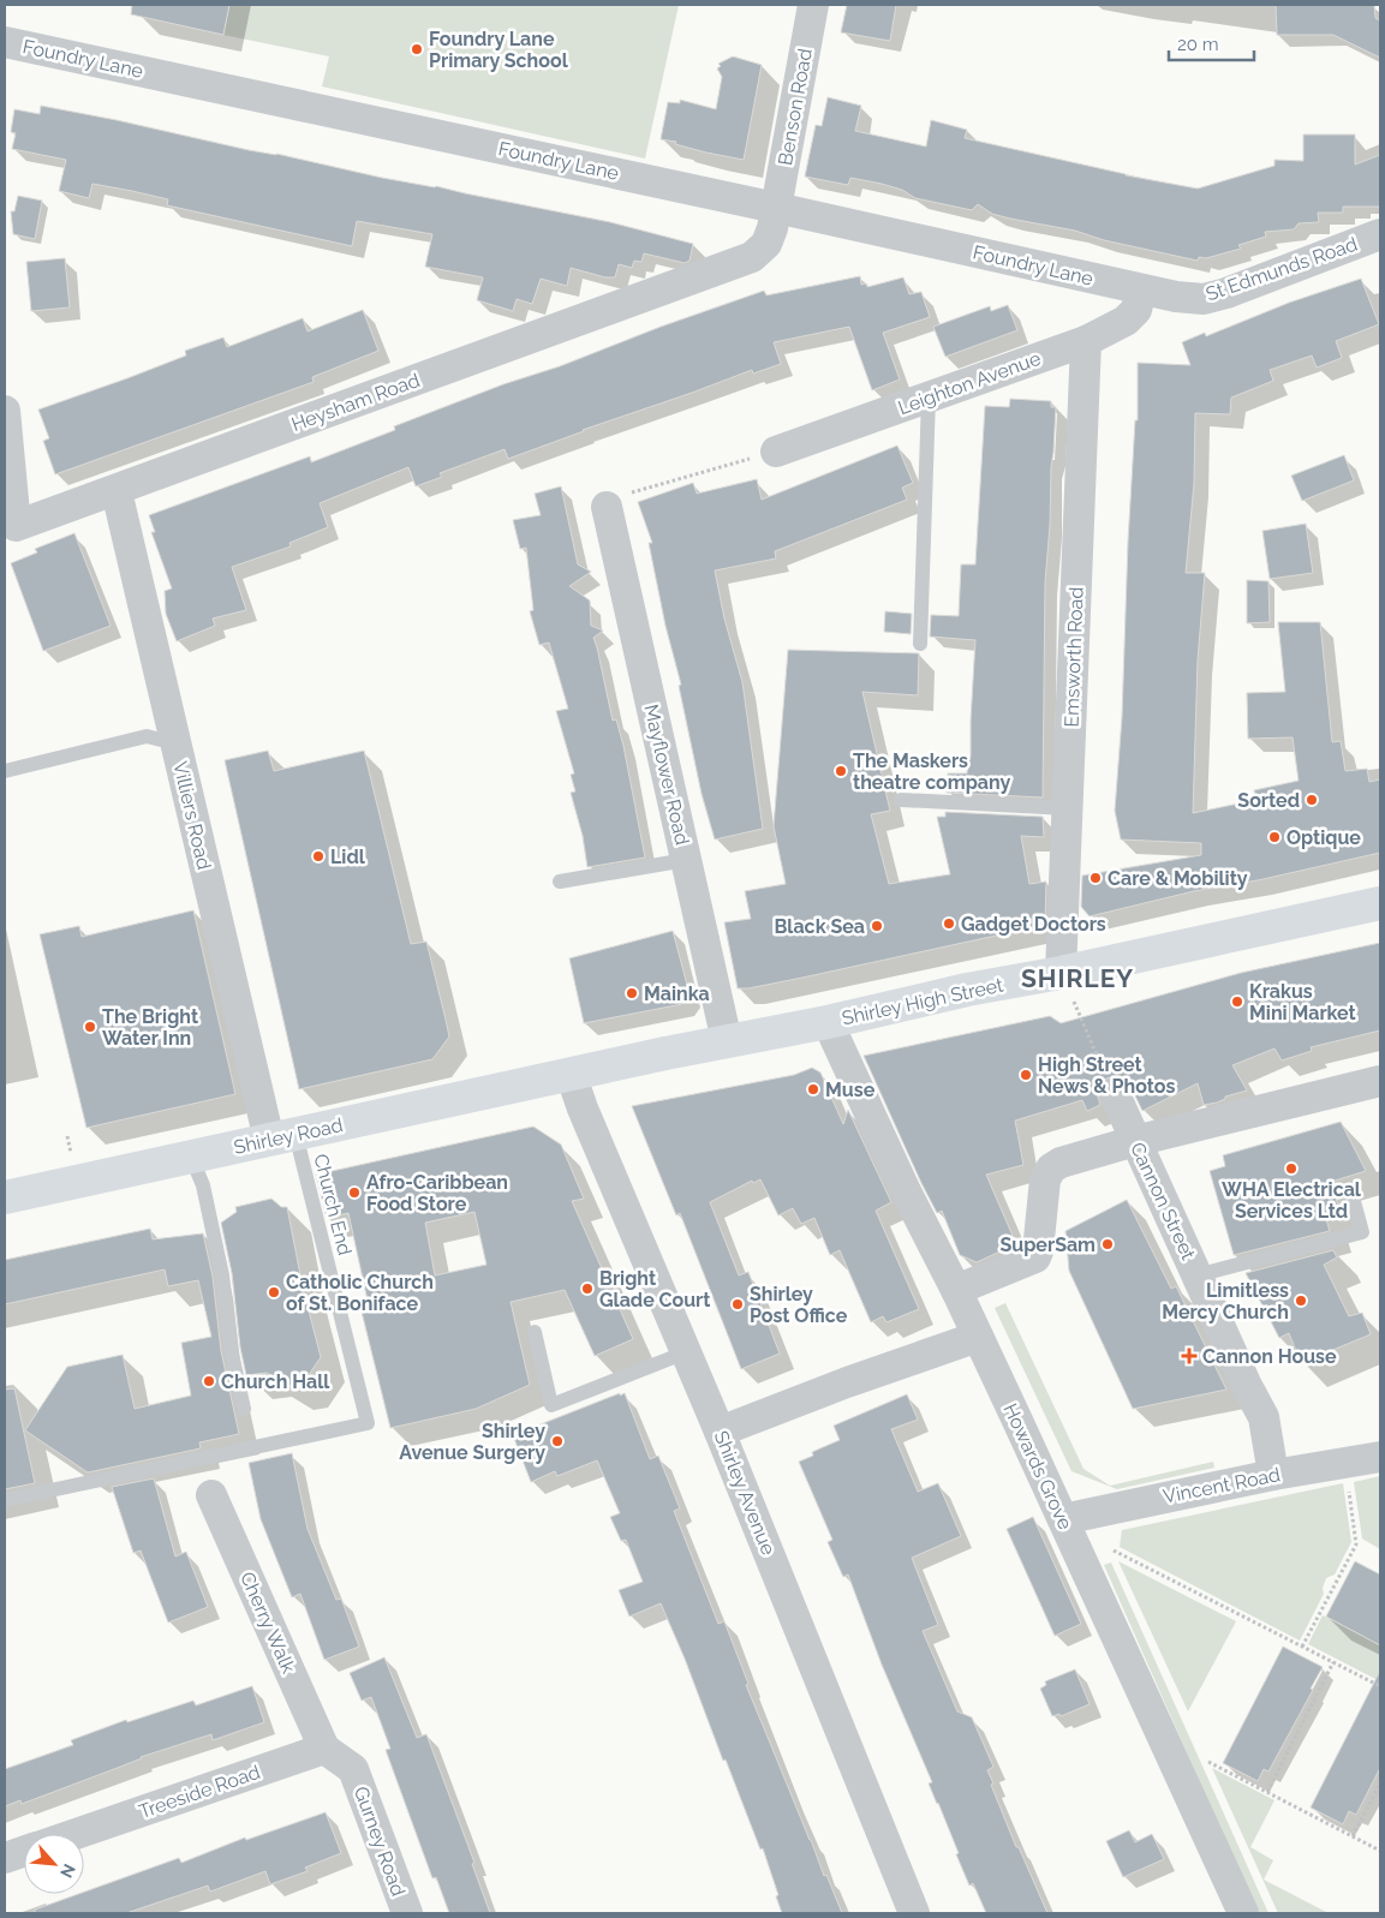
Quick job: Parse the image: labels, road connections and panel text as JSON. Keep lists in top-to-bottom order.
{
  "streets": {
    "main road": ["Shirley High Street", "Shirley Road"],
    "street": [
      "Foundry Lane",
      "Benson Road",
      "St Edmunds Road",
      "Leighton Avenue",
      "Heysham Road",
      "Emsworth Road",
      "Mayflower Road",
      "Villiers Road",
      "Cannon Street",
      "Howards Grove",
      "Vincent Road",
      "Shirley Avenue",
      "Cherry Walk",
      "Treeside Road",
      "Gurney Road"
    ],
    "lane": ["Church End"]
  },
  "crossings": [
    ["Foundry Lane", "Benson Road"],
    ["Foundry Lane", "St Edmunds Road"],
    ["Foundry Lane", "Heysham Road"],
    ["Benson Road", "Heysham Road"],
    ["St Edmunds Road", "Leighton Avenue"],
    ["Leighton Avenue", "Emsworth Road"],
    ["Heysham Road", "Villiers Road"],
    ["Emsworth Road", "Shirley High Street"],
    ["Mayflower Road", "Shirley High Street"],
    ["Villiers Road", "Shirley Road"],
    ["Villiers Road", "Church End"],
    ["Shirley High Street", "Shirley Road"],
    ["Shirley High Street", "Howards Grove"],
    ["Shirley High Street", "Shirley Avenue"],
    ["Shirley Road", "Church End"],
    ["Shirley Road", "Shirley Avenue"],
    ["Cannon Street", "Vincent Road"],
    ["Howards Grove", "Vincent Road"],
    ["Cherry Walk", "Treeside Road"],
    ["Cherry Walk", "Gurney Road"],
    ["Treeside Road", "Gurney Road"]
  ],
  "districts": ["SHIRLEY"],
  "places": {
    "other": [
      "Foundry Lane Primary School",
      "The Maskers theatre company",
      "Sorted",
      "Optique",
      "Lidl",
      "Care & Mobility",
      "Gadget Doctors",
      "Black Sea",
      "Mainka",
      "Krakus Mini Market",
      "The Bright Water Inn",
      "High Street News & Photos",
      "Muse",
      "WHA Electrical Services Ltd",
      "Afro-Caribbean Food Store",
      "SuperSam",
      "Bright Glade Court",
      "Catholic Church of St. Boniface",
      "Limitless Mercy Church",
      "Shirley Post Office",
      "Church Hall",
      "Shirley Avenue Surgery"
    ],
    "health": ["Cannon House"]
  },
  "scale_bar": "20 m",
  "north": "bottom right"
}
